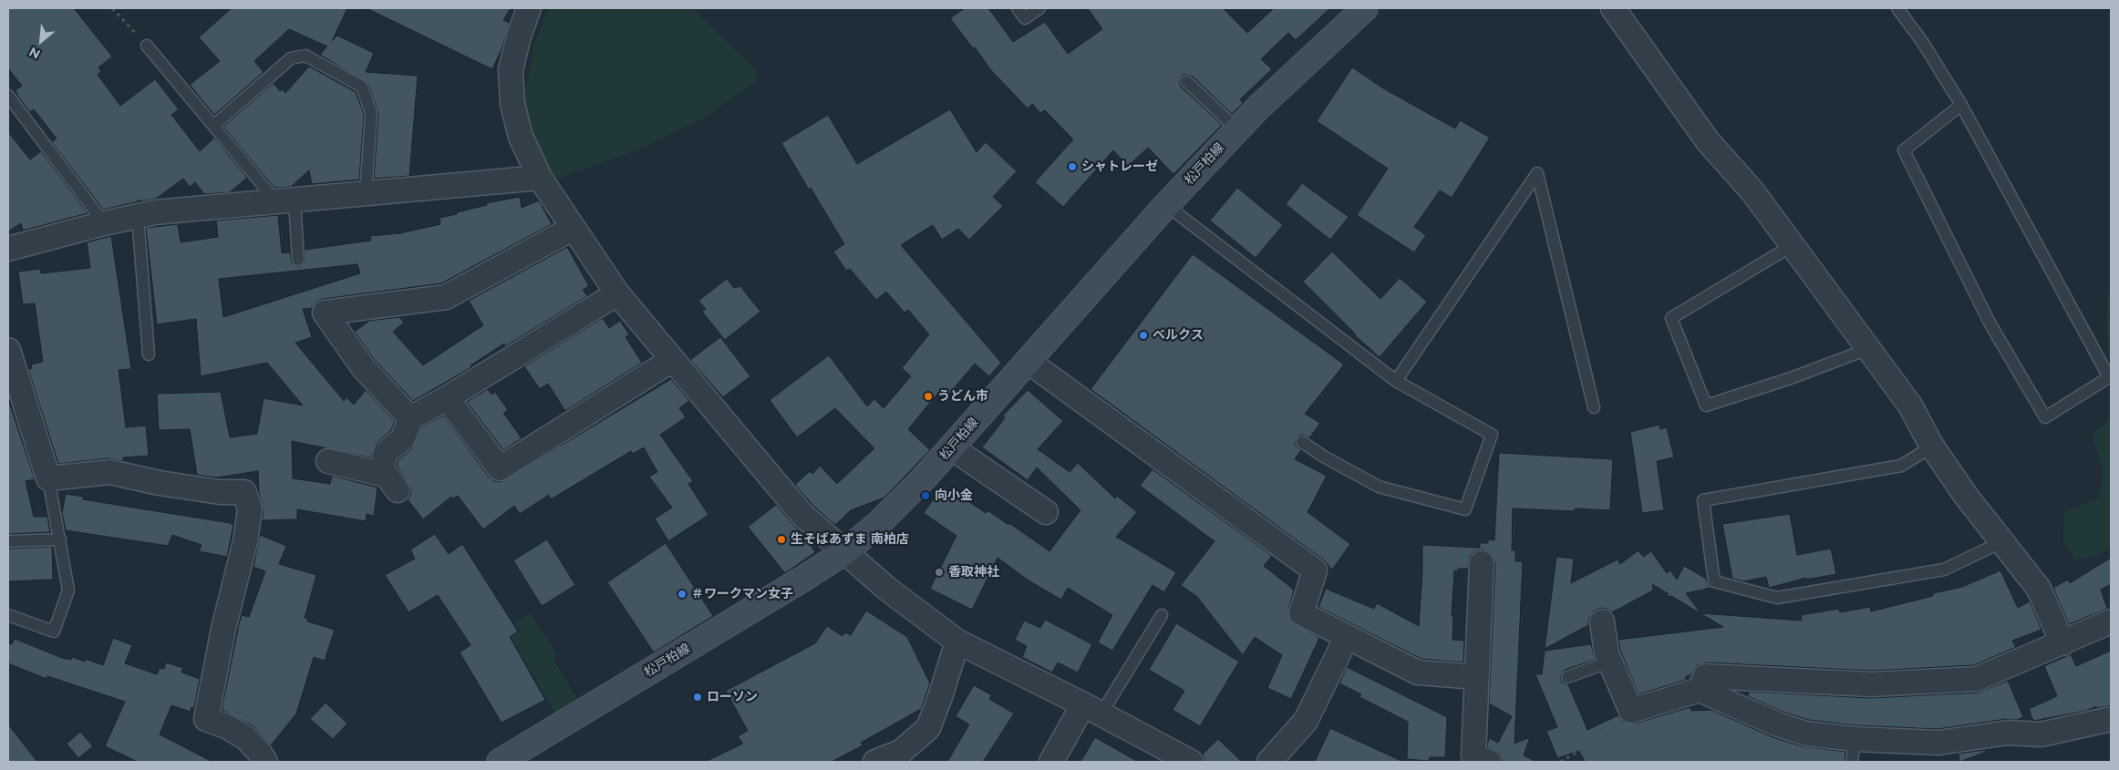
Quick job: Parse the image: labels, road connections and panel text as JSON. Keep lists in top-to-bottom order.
{
  "streets": {
    "main road": ["松戸柏線"]
  },
  "places": [
    "シャトレーゼ",
    "ベルクス",
    "うどん市",
    "向小金",
    "生そばあずま 南柏店",
    "香取神社",
    "＃ワークマン女子",
    "ローソン"
  ],
  "north": "bottom left"
}
